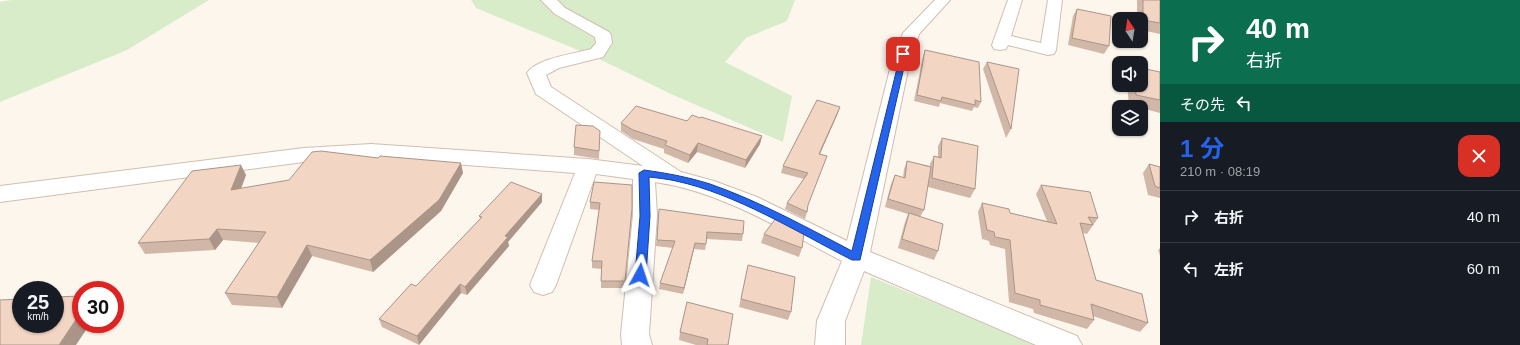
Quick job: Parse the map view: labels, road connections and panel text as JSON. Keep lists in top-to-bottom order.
{
  "north": "top",
  "page": {
    "turn": ["40 m", "右折"],
    "then": "その先",
    "heading": ["1 分", "210 m · 08:19"],
    "list": [
      {
        "name": "右折",
        "value": "40 m"
      },
      {
        "name": "左折",
        "value": "60 m"
      }
    ],
    "speed": "25 km/h",
    "limit": "30"
  }
}
